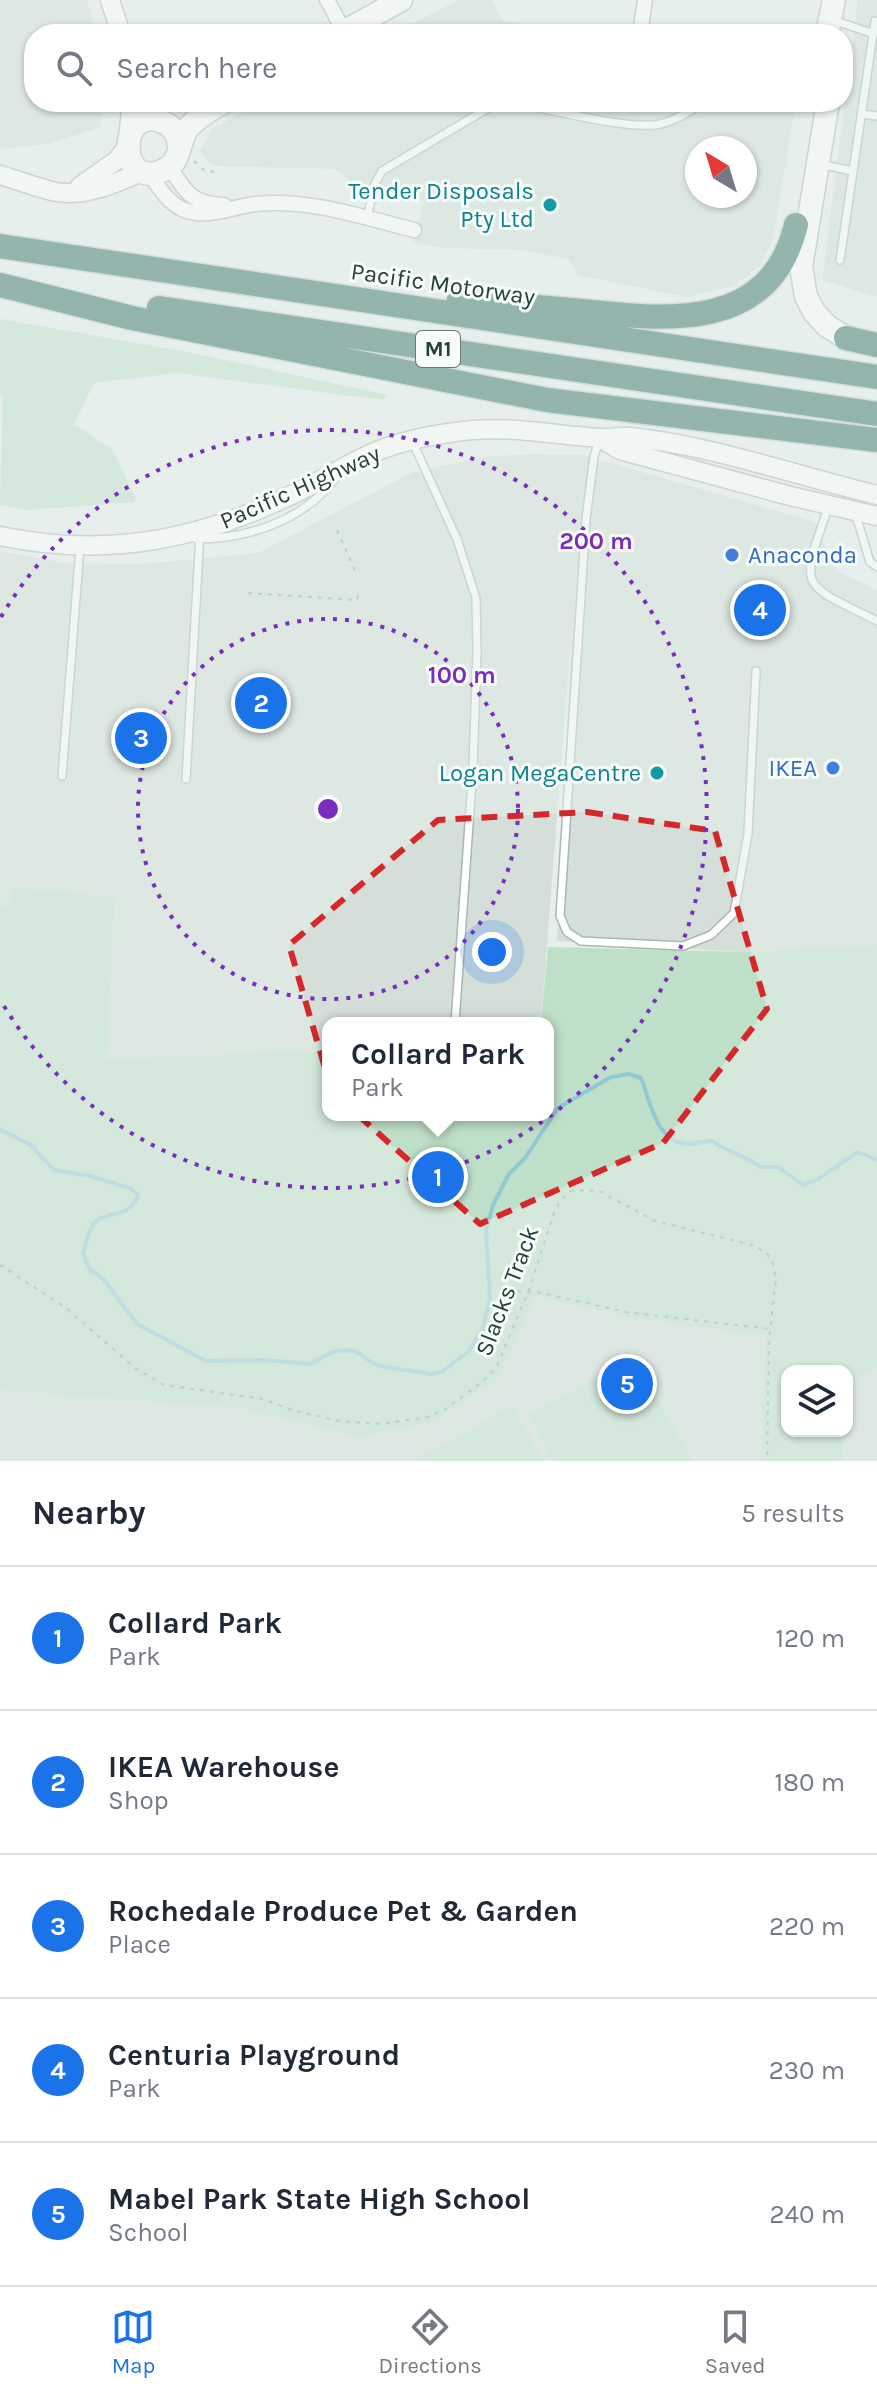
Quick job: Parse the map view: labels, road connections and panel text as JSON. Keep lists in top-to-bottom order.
{
  "streets": {
    "highway": ["Pacific Motorway", "M1"],
    "street": ["Pacific Highway"],
    "path": ["Slacks Track"]
  },
  "places": [
    "Tender Disposals Pty Ltd",
    "Anaconda",
    "IKEA",
    "Logan MegaCentre"
  ],
  "north": "top left",
  "page": {
    "search": "Search here",
    "pins": [
      "4",
      "2",
      "3",
      "1",
      "5"
    ],
    "popup": ["Collard Park", "Park"],
    "heading": ["Nearby", "5 results"],
    "list": [
      {
        "mark": "1",
        "name": "Collard Park",
        "note": "Park",
        "value": "120 m"
      },
      {
        "mark": "2",
        "name": "IKEA Warehouse",
        "note": "Shop",
        "value": "180 m"
      },
      {
        "mark": "3",
        "name": "Rochedale Produce Pet & Garden",
        "note": "Place",
        "value": "220 m"
      },
      {
        "mark": "4",
        "name": "Centuria Playground",
        "note": "Park",
        "value": "230 m"
      },
      {
        "mark": "5",
        "name": "Mabel Park State High School",
        "note": "School",
        "value": "240 m"
      }
    ],
    "nav": ["Map", "Directions", "Saved"]
  },
  "rings": ["200 m", "100 m"]
}
